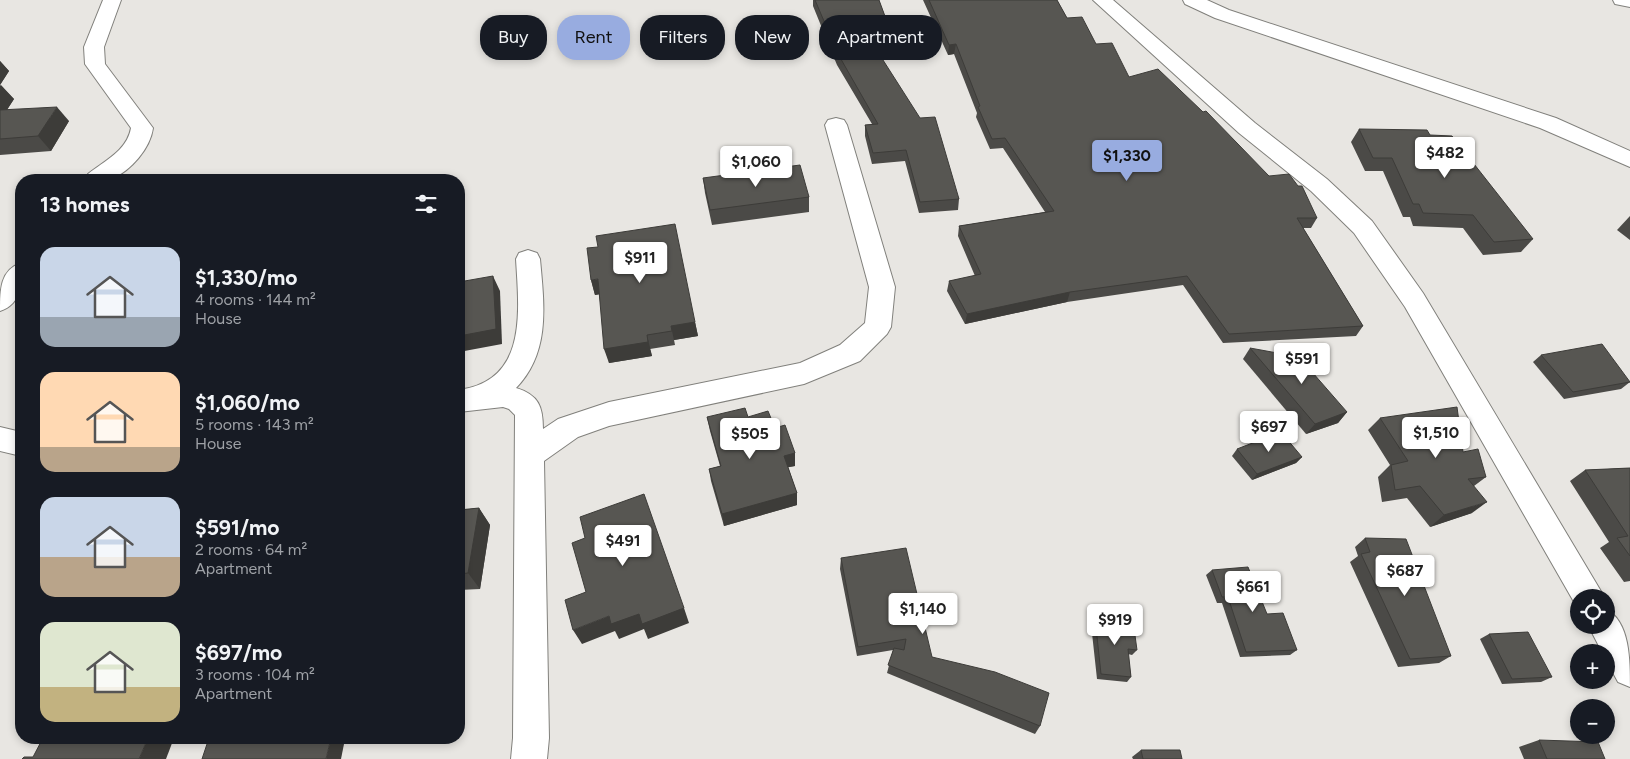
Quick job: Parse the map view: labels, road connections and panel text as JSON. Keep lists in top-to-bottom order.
{
  "page": {
    "chip": [
      "Buy",
      "Rent",
      "Filters",
      "New",
      "Apartment"
    ],
    "price": [
      "$482",
      "$1,330",
      "$1,060",
      "$911",
      "$591",
      "$697",
      "$1,510",
      "$505",
      "$491",
      "$687",
      "$661",
      "$1,140",
      "$919"
    ],
    "heading": "13 homes",
    "list": [
      {
        "name": "$1,330/mo",
        "note": "4 rooms · 144 m² · House"
      },
      {
        "name": "$1,060/mo",
        "note": "5 rooms · 143 m² · House"
      },
      {
        "name": "$591/mo",
        "note": "2 rooms · 64 m² · Apartment"
      },
      {
        "name": "$697/mo",
        "note": "3 rooms · 104 m² · Apartment"
      }
    ],
    "map_buttons": ["+", "−"]
  }
}
